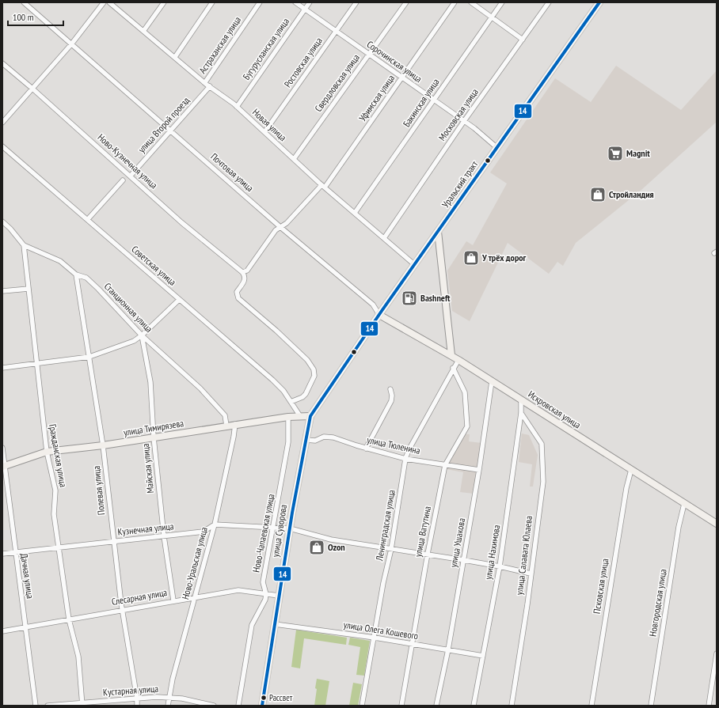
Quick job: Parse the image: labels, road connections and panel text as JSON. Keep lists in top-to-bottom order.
{
  "streets": {
    "main road": [
      "Уральский тракт",
      "Искровская улица",
      "улица Тимирязева",
      "улица Суворова"
    ],
    "street": [
      "Астраханская улица",
      "Бугурусланская улица",
      "Сорочинская улица",
      "Ростовская улица",
      "Свердловская улица",
      "Уфимская улица",
      "Бакинская улица",
      "Московская улица",
      "улица Второй проезд",
      "Новая улица",
      "Ново-Кузнечная улица",
      "Почтовая улица",
      "Советская улица",
      "Станционная улица",
      "улица Тюленина",
      "Гражданская улица",
      "Майская улица",
      "Полевая улица",
      "Ленинградская улица",
      "Кузнечная улица",
      "улица Ватутина",
      "Ново-Чапаевская улица",
      "улица Ушакова",
      "улица Нахимова",
      "улица Салавата Юлаева",
      "Ново-Уральская улица",
      "Дачная улица",
      "Псковская улица",
      "Слесарная улица",
      "Новгородская улица",
      "улица Олега Кошевого",
      "Кустарная улица"
    ]
  },
  "crossings": [
    ["Астраханская улица", "Новая улица"],
    ["Бугурусланская улица", "Сорочинская улица"],
    ["Бугурусланская улица", "Новая улица"],
    ["Сорочинская улица", "Ростовская улица"],
    ["Сорочинская улица", "Свердловская улица"],
    ["Сорочинская улица", "Уфимская улица"],
    ["Сорочинская улица", "Бакинская улица"],
    ["Сорочинская улица", "Московская улица"],
    ["Сорочинская улица", "Уральский тракт"],
    ["Ростовская улица", "Новая улица"],
    ["Свердловская улица", "Новая улица"],
    ["Уфимская улица", "Новая улица"],
    ["Уфимская улица", "Ново-Кузнечная улица"],
    ["Уфимская улица", "Почтовая улица"],
    ["Бакинская улица", "Новая улица"],
    ["Московская улица", "Новая улица"],
    ["улица Второй проезд", "Новая улица"],
    ["улица Второй проезд", "Ново-Кузнечная улица"],
    ["улица Второй проезд", "Почтовая улица"],
    ["Новая улица", "Уральский тракт"],
    ["Почтовая улица", "Уральский тракт"],
    ["Почтовая улица", "Искровская улица"],
    ["Уральский тракт", "Искровская улица"],
    ["Уральский тракт", "улица Тимирязева"],
    ["Уральский тракт", "улица Суворова"],
    ["Советская улица", "улица Тимирязева"],
    ["Станционная улица", "улица Тимирязева"],
    ["Станционная улица", "Гражданская улица"],
    ["Станционная улица", "Майская улица"],
    ["Станционная улица", "Полевая улица"],
    ["Искровская улица", "Ленинградская улица"],
    ["Искровская улица", "улица Ушакова"],
    ["Искровская улица", "улица Нахимова"],
    ["Искровская улица", "Псковская улица"],
    ["Искровская улица", "Новгородская улица"],
    ["улица Тимирязева", "Гражданская улица"],
    ["улица Тимирязева", "Майская улица"],
    ["улица Тимирязева", "Полевая улица"],
    ["улица Тимирязева", "улица Суворова"],
    ["улица Тимирязева", "Ново-Чапаевская улица"],
    ["улица Тимирязева", "Ново-Уральская улица"],
    ["улица Тимирязева", "Дачная улица"],
    ["улица Тюленина", "Ленинградская улица"],
    ["улица Тюленина", "улица Суворова"],
    ["улица Тюленина", "улица Ватутина"],
    ["улица Тюленина", "улица Ушакова"],
    ["Гражданская улица", "Кузнечная улица"],
    ["Гражданская улица", "Слесарная улица"],
    ["Гражданская улица", "Кустарная улица"],
    ["Майская улица", "Кузнечная улица"],
    ["Майская улица", "Слесарная улица"],
    ["Полевая улица", "Кузнечная улица"],
    ["Полевая улица", "Слесарная улица"],
    ["Полевая улица", "Кустарная улица"],
    ["Ленинградская улица", "улица Ватутина"],
    ["Ленинградская улица", "улица Олега Кошевого"],
    ["Кузнечная улица", "Ново-Уральская улица"],
    ["Кузнечная улица", "Дачная улица"],
    ["улица Суворова", "Слесарная улица"],
    ["улица Суворова", "улица Олега Кошевого"],
    ["улица Ватутина", "улица Олега Кошевого"],
    ["Ново-Чапаевская улица", "Слесарная улица"],
    ["улица Ушакова", "улица Олега Кошевого"],
    ["улица Нахимова", "улица Салавата Юлаева"],
    ["улица Нахимова", "улица Олега Кошевого"],
    ["Ново-Уральская улица", "Слесарная улица"],
    ["Ново-Уральская улица", "Кустарная улица"],
    ["Дачная улица", "Слесарная улица"]
  ],
  "places": {
    "supermarket": ["Magnit"],
    "shop": ["Стройландия", "У трёх дорог", "Ozon"],
    "fuel station": ["Bashneft"],
    "other": ["Рассвет"]
  },
  "lines": ["transit line 14"],
  "scale_bar": "100 m"
}
